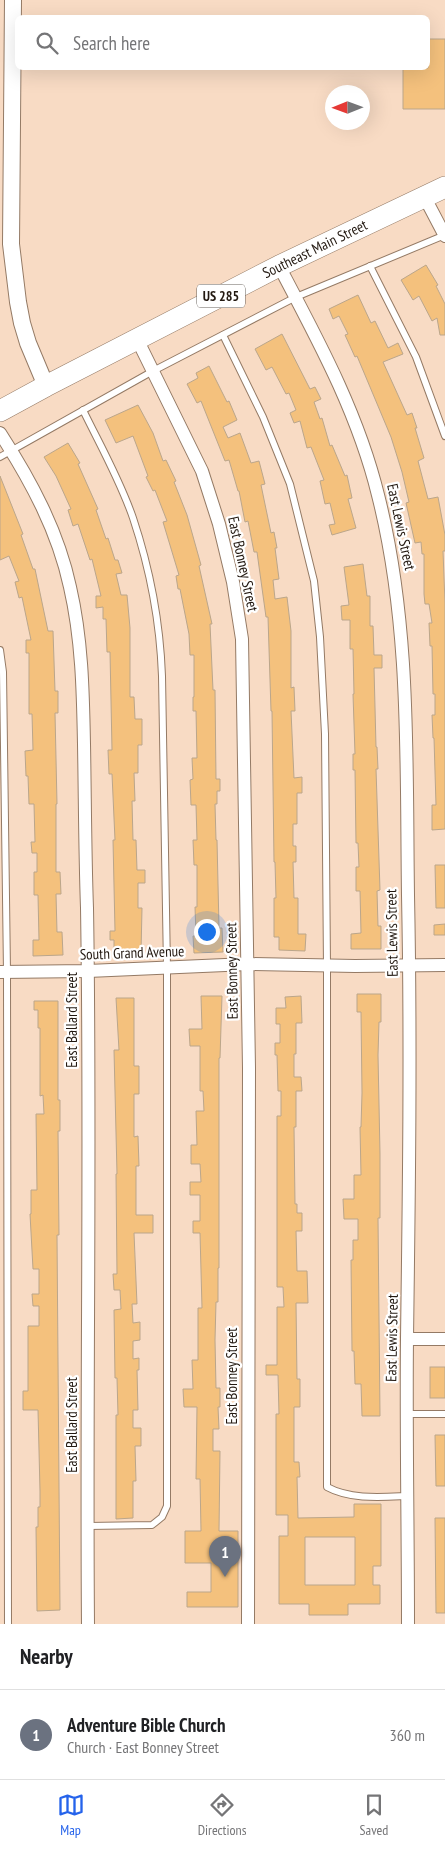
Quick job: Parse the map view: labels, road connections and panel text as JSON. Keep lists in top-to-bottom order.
{
  "streets": {
    "main road": ["Southeast Main Street", "US 285"],
    "street": [
      "East Lewis Street",
      "East Bonney Street",
      "South Grand Avenue",
      "East Ballard Street"
    ]
  },
  "crossings": [
    ["Southeast Main Street", "East Lewis Street"],
    ["Southeast Main Street", "East Bonney Street"],
    ["East Lewis Street", "South Grand Avenue"],
    ["East Bonney Street", "South Grand Avenue"],
    ["South Grand Avenue", "East Ballard Street"]
  ],
  "north": "left",
  "page": {
    "search": "Search here",
    "pins": "1",
    "heading": "Nearby",
    "list": [
      {
        "mark": "1",
        "name": "Adventure Bible Church",
        "note": "Church · East Bonney Street",
        "value": "360 m"
      }
    ],
    "nav": ["Map", "Directions", "Saved"]
  }
}
